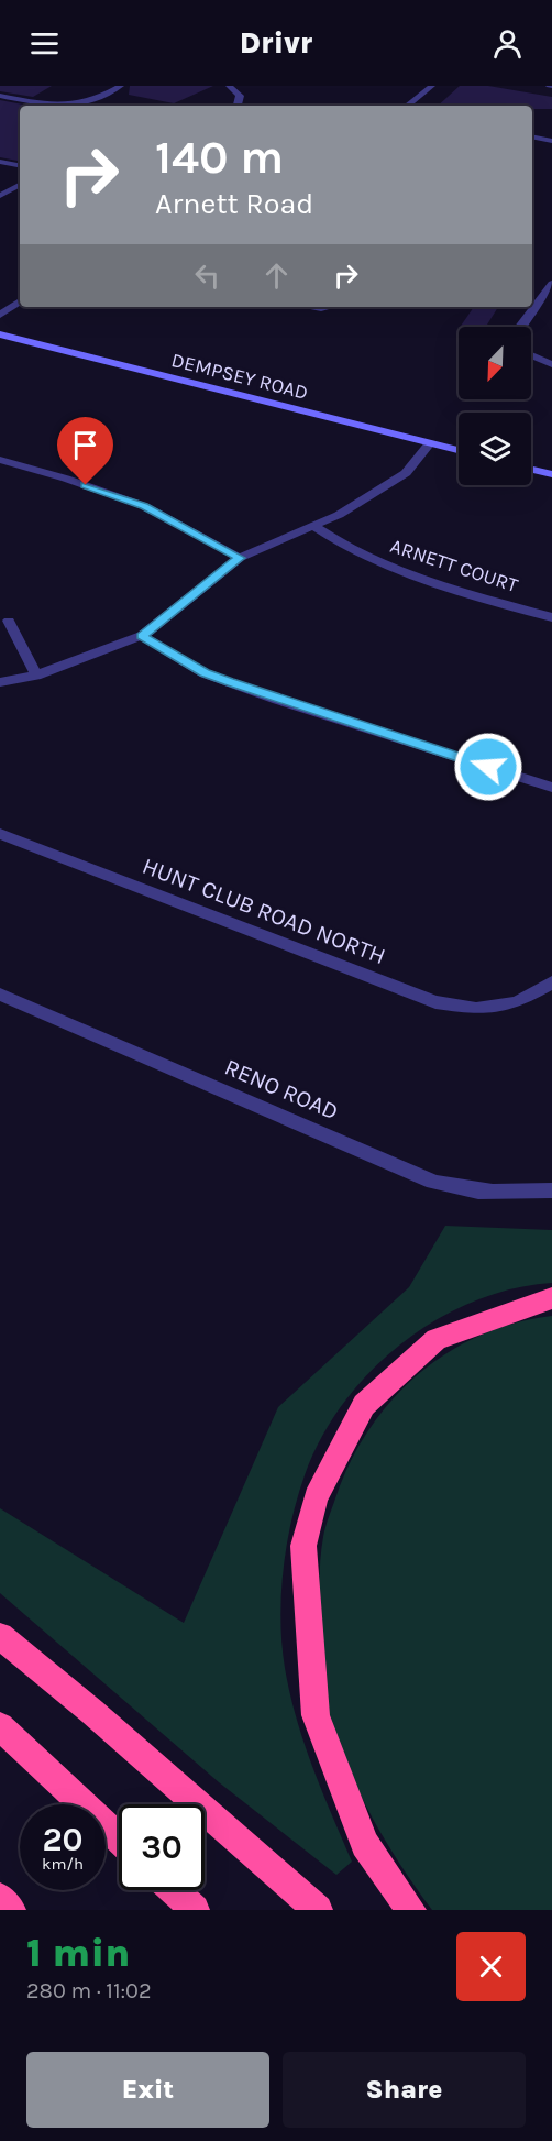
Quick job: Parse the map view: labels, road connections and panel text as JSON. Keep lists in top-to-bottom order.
{
  "streets": {
    "main road": ["DEMPSEY ROAD"],
    "street": ["ARNETT COURT", "HUNT CLUB ROAD NORTH", "RENO ROAD"]
  },
  "north": "bottom left",
  "page": {
    "header": "Drivr",
    "turn": ["140 m", "Arnett Road"],
    "speed": "20 km/h",
    "limit": "30",
    "heading": ["1 min", "280 m · 11:02"],
    "buttons": ["Exit", "Share"]
  }
}
